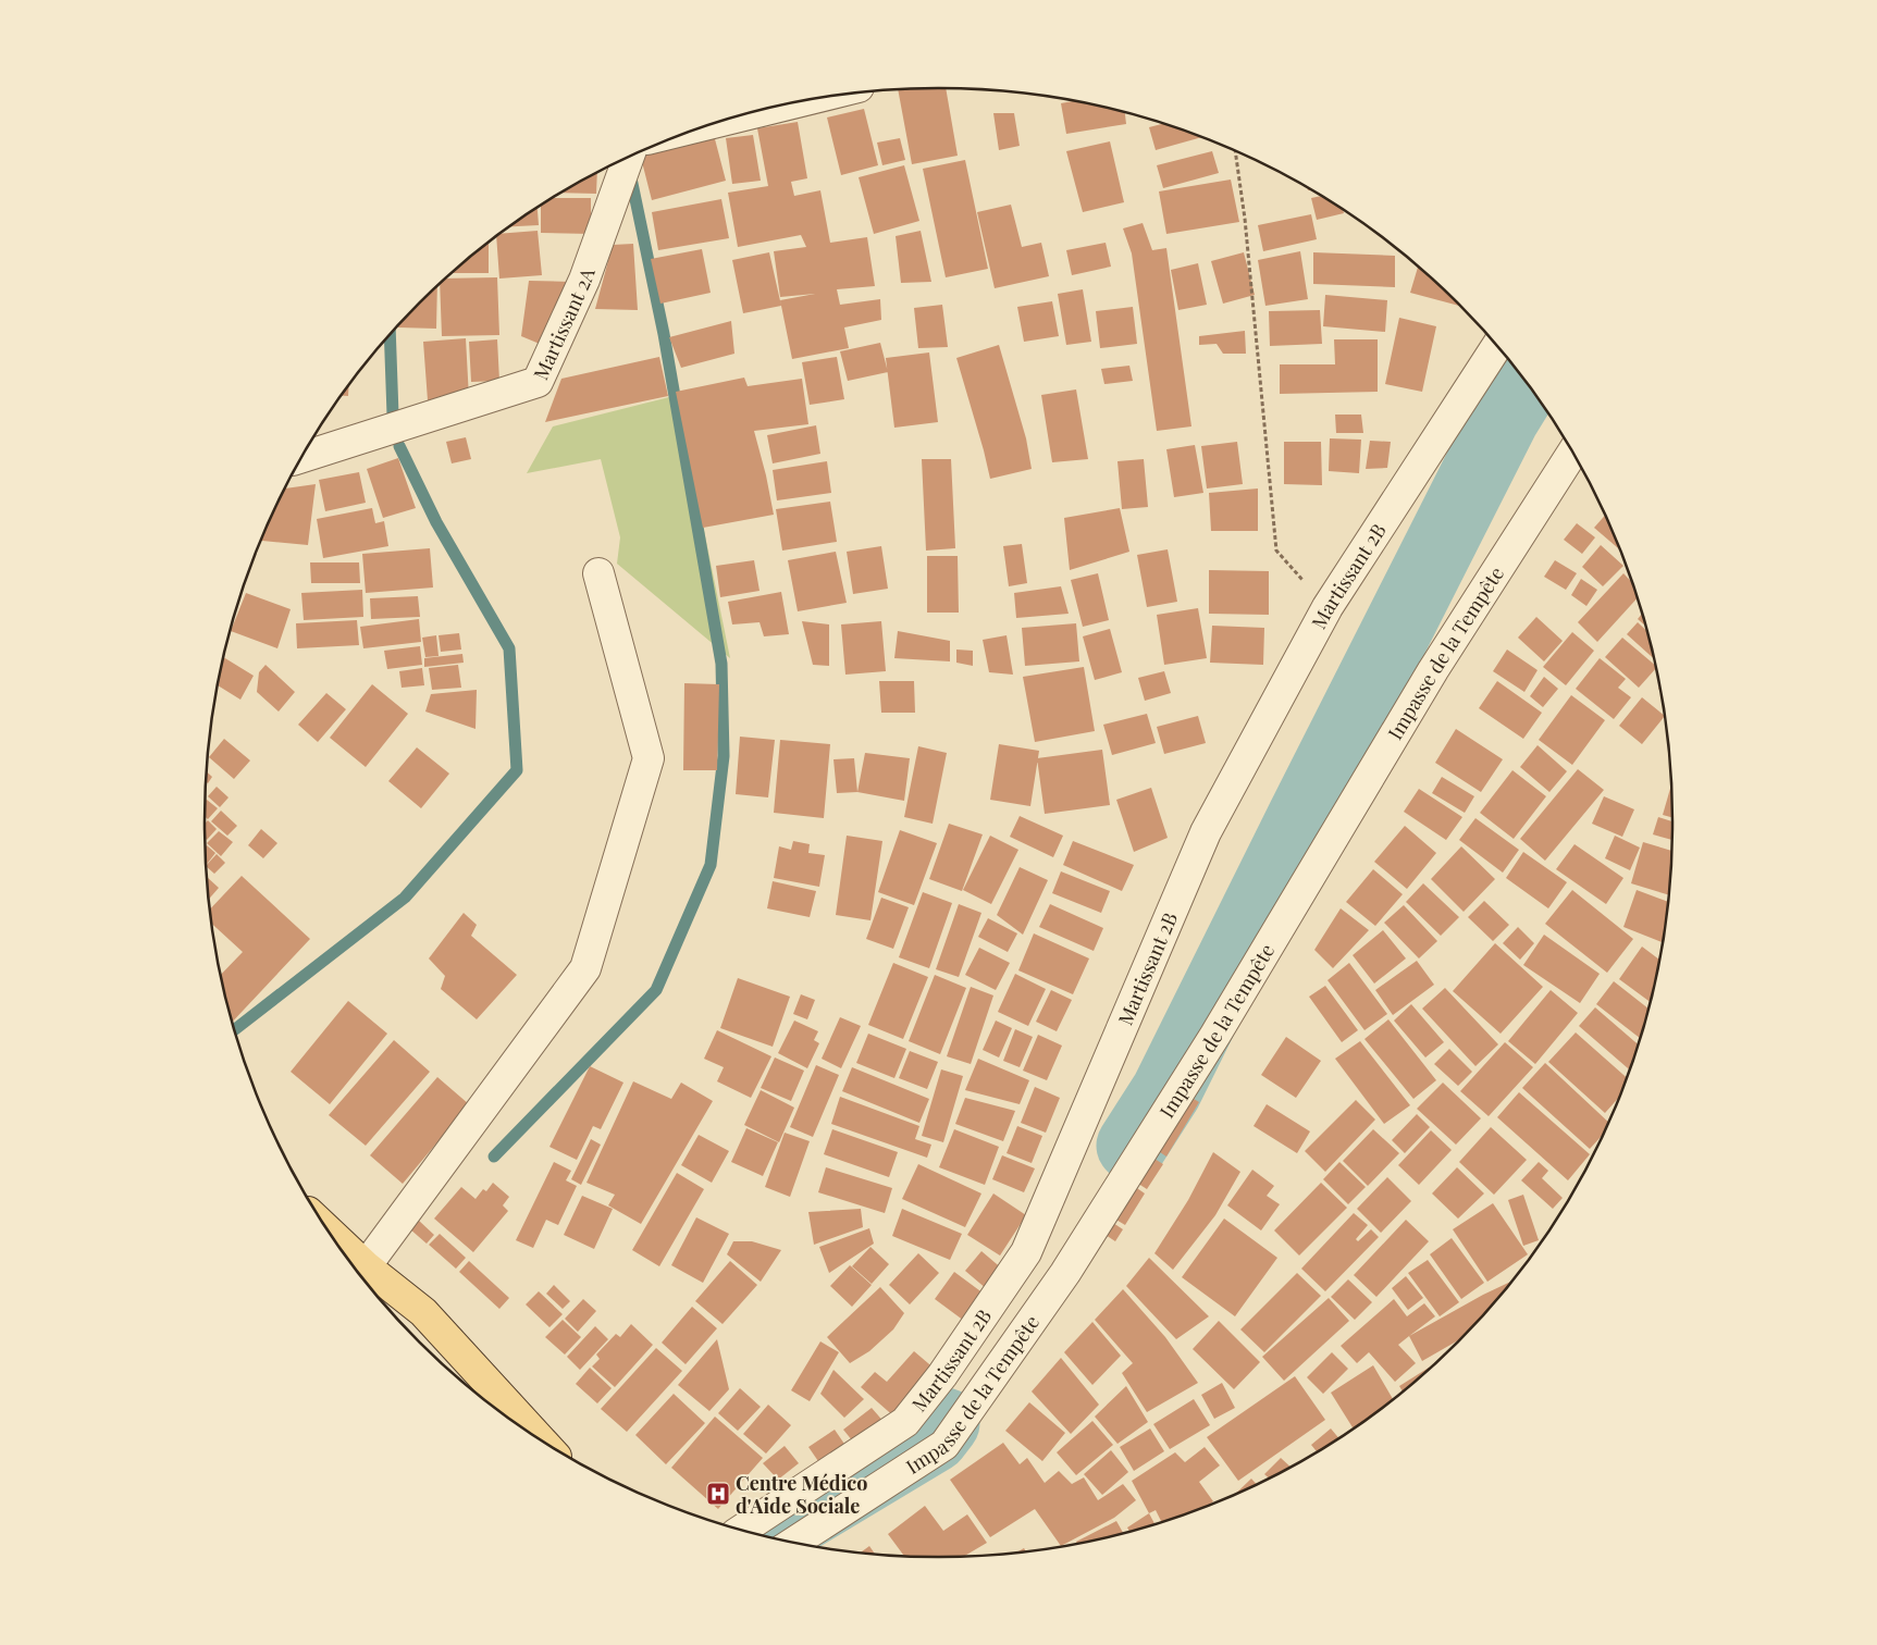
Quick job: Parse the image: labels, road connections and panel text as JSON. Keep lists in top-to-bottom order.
{
  "streets": {
    "street": ["Martissant 2A", "Martissant 2B", "Impasse de la Tempête"]
  },
  "places": {
    "hospital": ["Centre Médico d'Aide Sociale"]
  }
}
